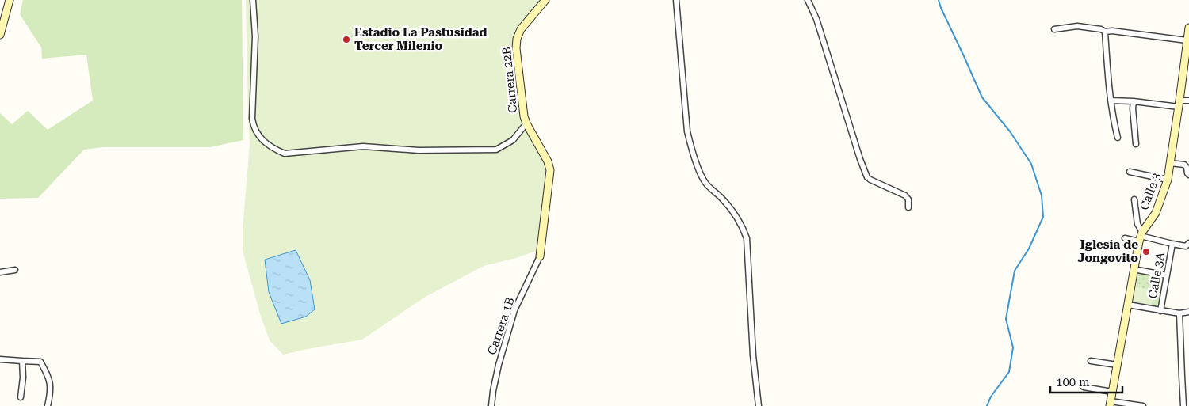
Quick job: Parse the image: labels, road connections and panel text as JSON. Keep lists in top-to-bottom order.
{
  "streets": {
    "street": [
      "Carrera 22B",
      "Calle 3",
      "Calle 3A",
      "Carrera 1B"
    ]
  },
  "crossings": [
    ["Carrera 22B", "Carrera 1B"]
  ],
  "places": ["Estadio La Pastusidad Tercer Milenio", "Iglesia de Jongovito"],
  "scale_bar": "100 m"
}
